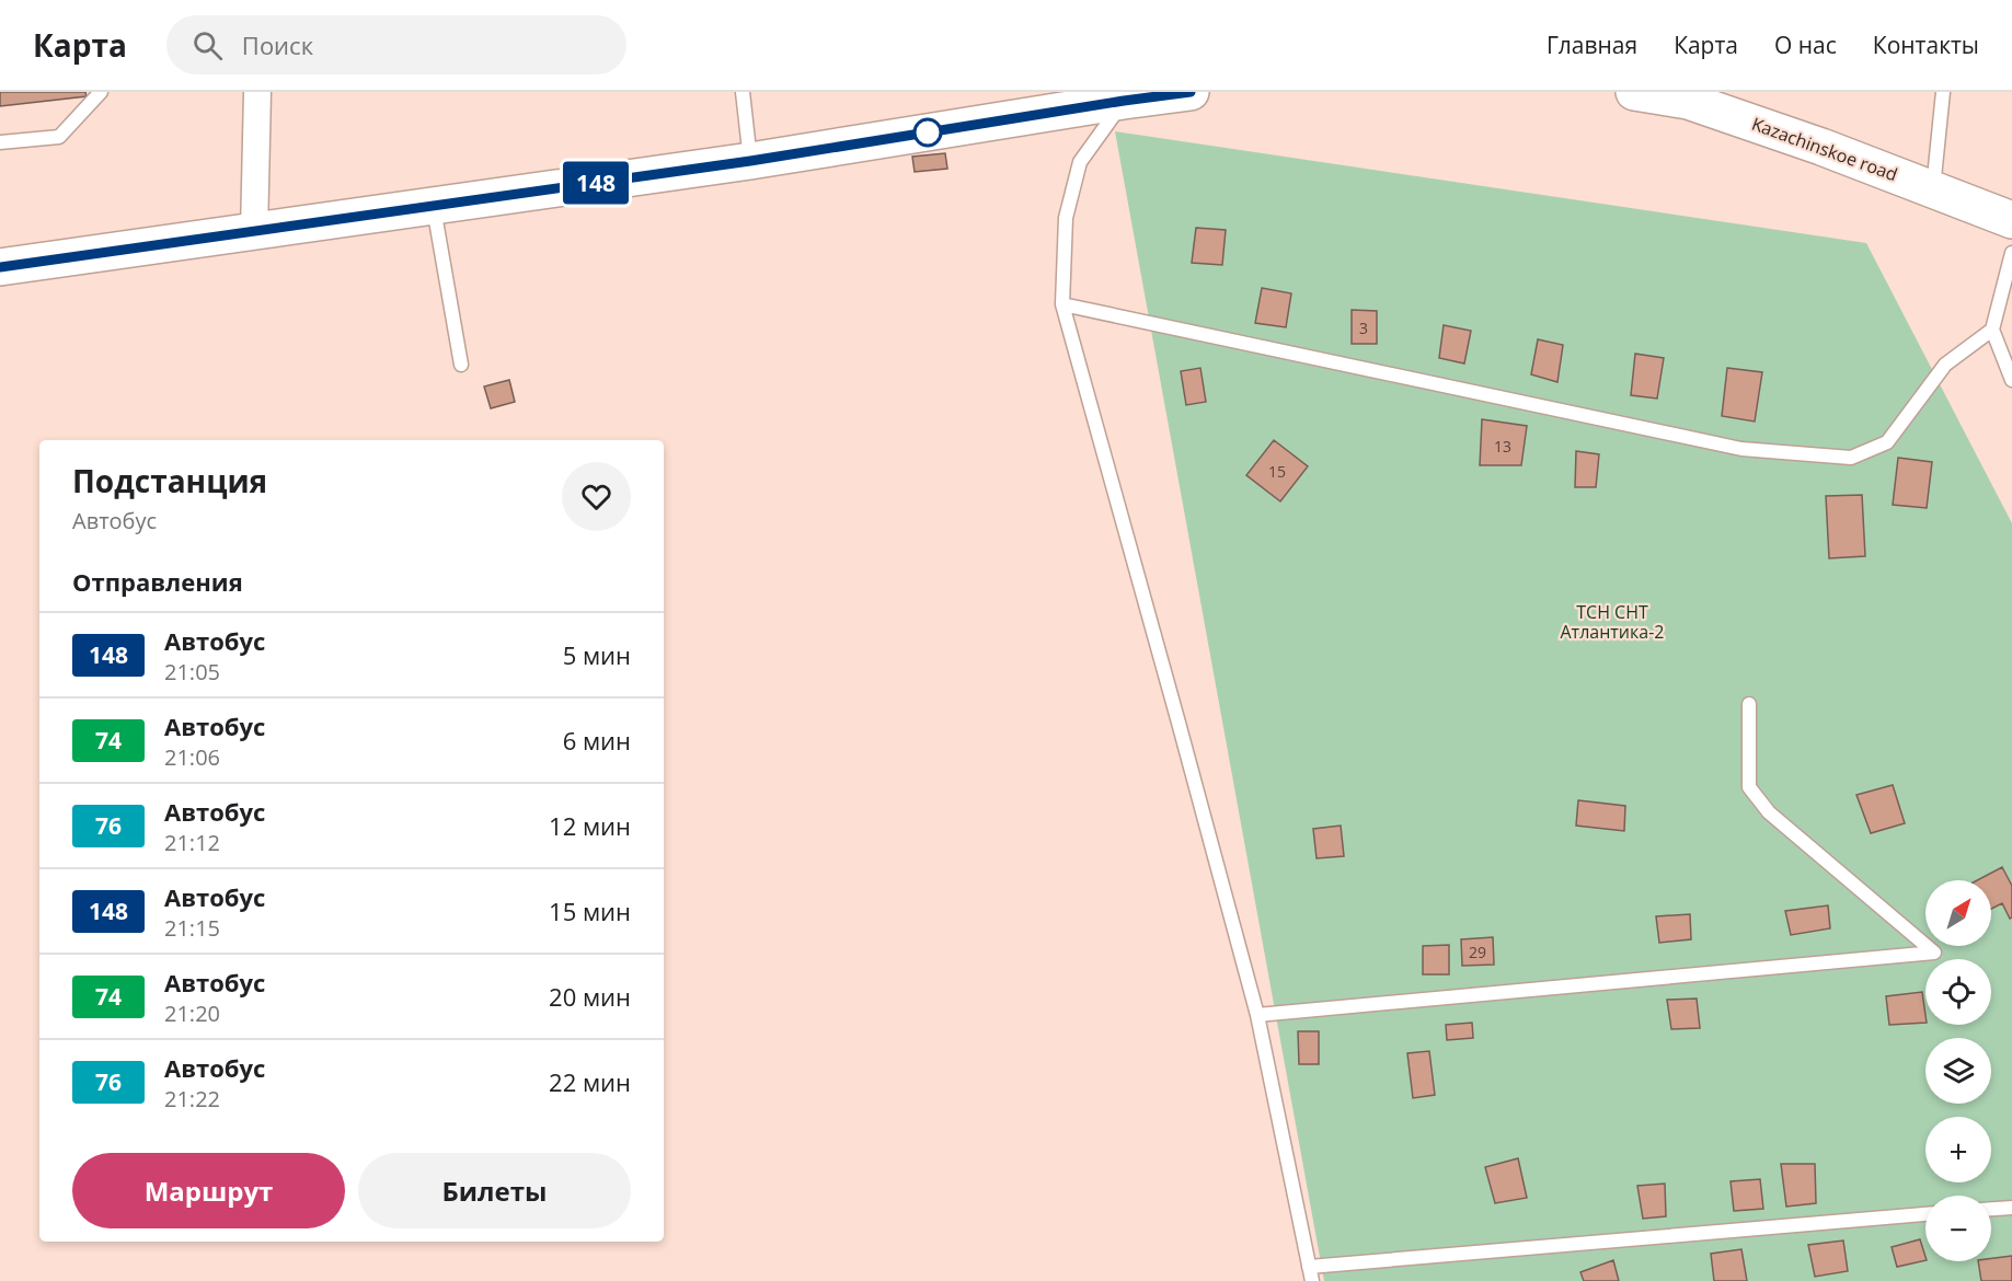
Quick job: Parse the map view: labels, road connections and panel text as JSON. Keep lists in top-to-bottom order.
{
  "streets": {
    "main road": ["Kazachinskoe road"]
  },
  "parks": ["ТСН СНТ Атлантика-2"],
  "lines": ["bus line 148"],
  "house_numbers": [
    "3",
    "13",
    "15",
    "29"
  ],
  "north": "top right",
  "page": {
    "header": "Карта",
    "search": "Поиск",
    "nav": [
      "Главная",
      "Карта",
      "О нас",
      "Контакты"
    ],
    "on_map": "148",
    "heading": [
      ["Подстанция", "Автобус"],
      "Отправления"
    ],
    "list": [
      {
        "mark": "148",
        "name": "Автобус",
        "note": "21:05",
        "value": "5 мин"
      },
      {
        "mark": "74",
        "name": "Автобус",
        "note": "21:06",
        "value": "6 мин"
      },
      {
        "mark": "76",
        "name": "Автобус",
        "note": "21:12",
        "value": "12 мин"
      },
      {
        "mark": "148",
        "name": "Автобус",
        "note": "21:15",
        "value": "15 мин"
      },
      {
        "mark": "74",
        "name": "Автобус",
        "note": "21:20",
        "value": "20 мин"
      },
      {
        "mark": "76",
        "name": "Автобус",
        "note": "21:22",
        "value": "22 мин"
      }
    ],
    "map_buttons": ["+", "−"],
    "buttons": ["Маршрут", "Билеты"]
  }
}
